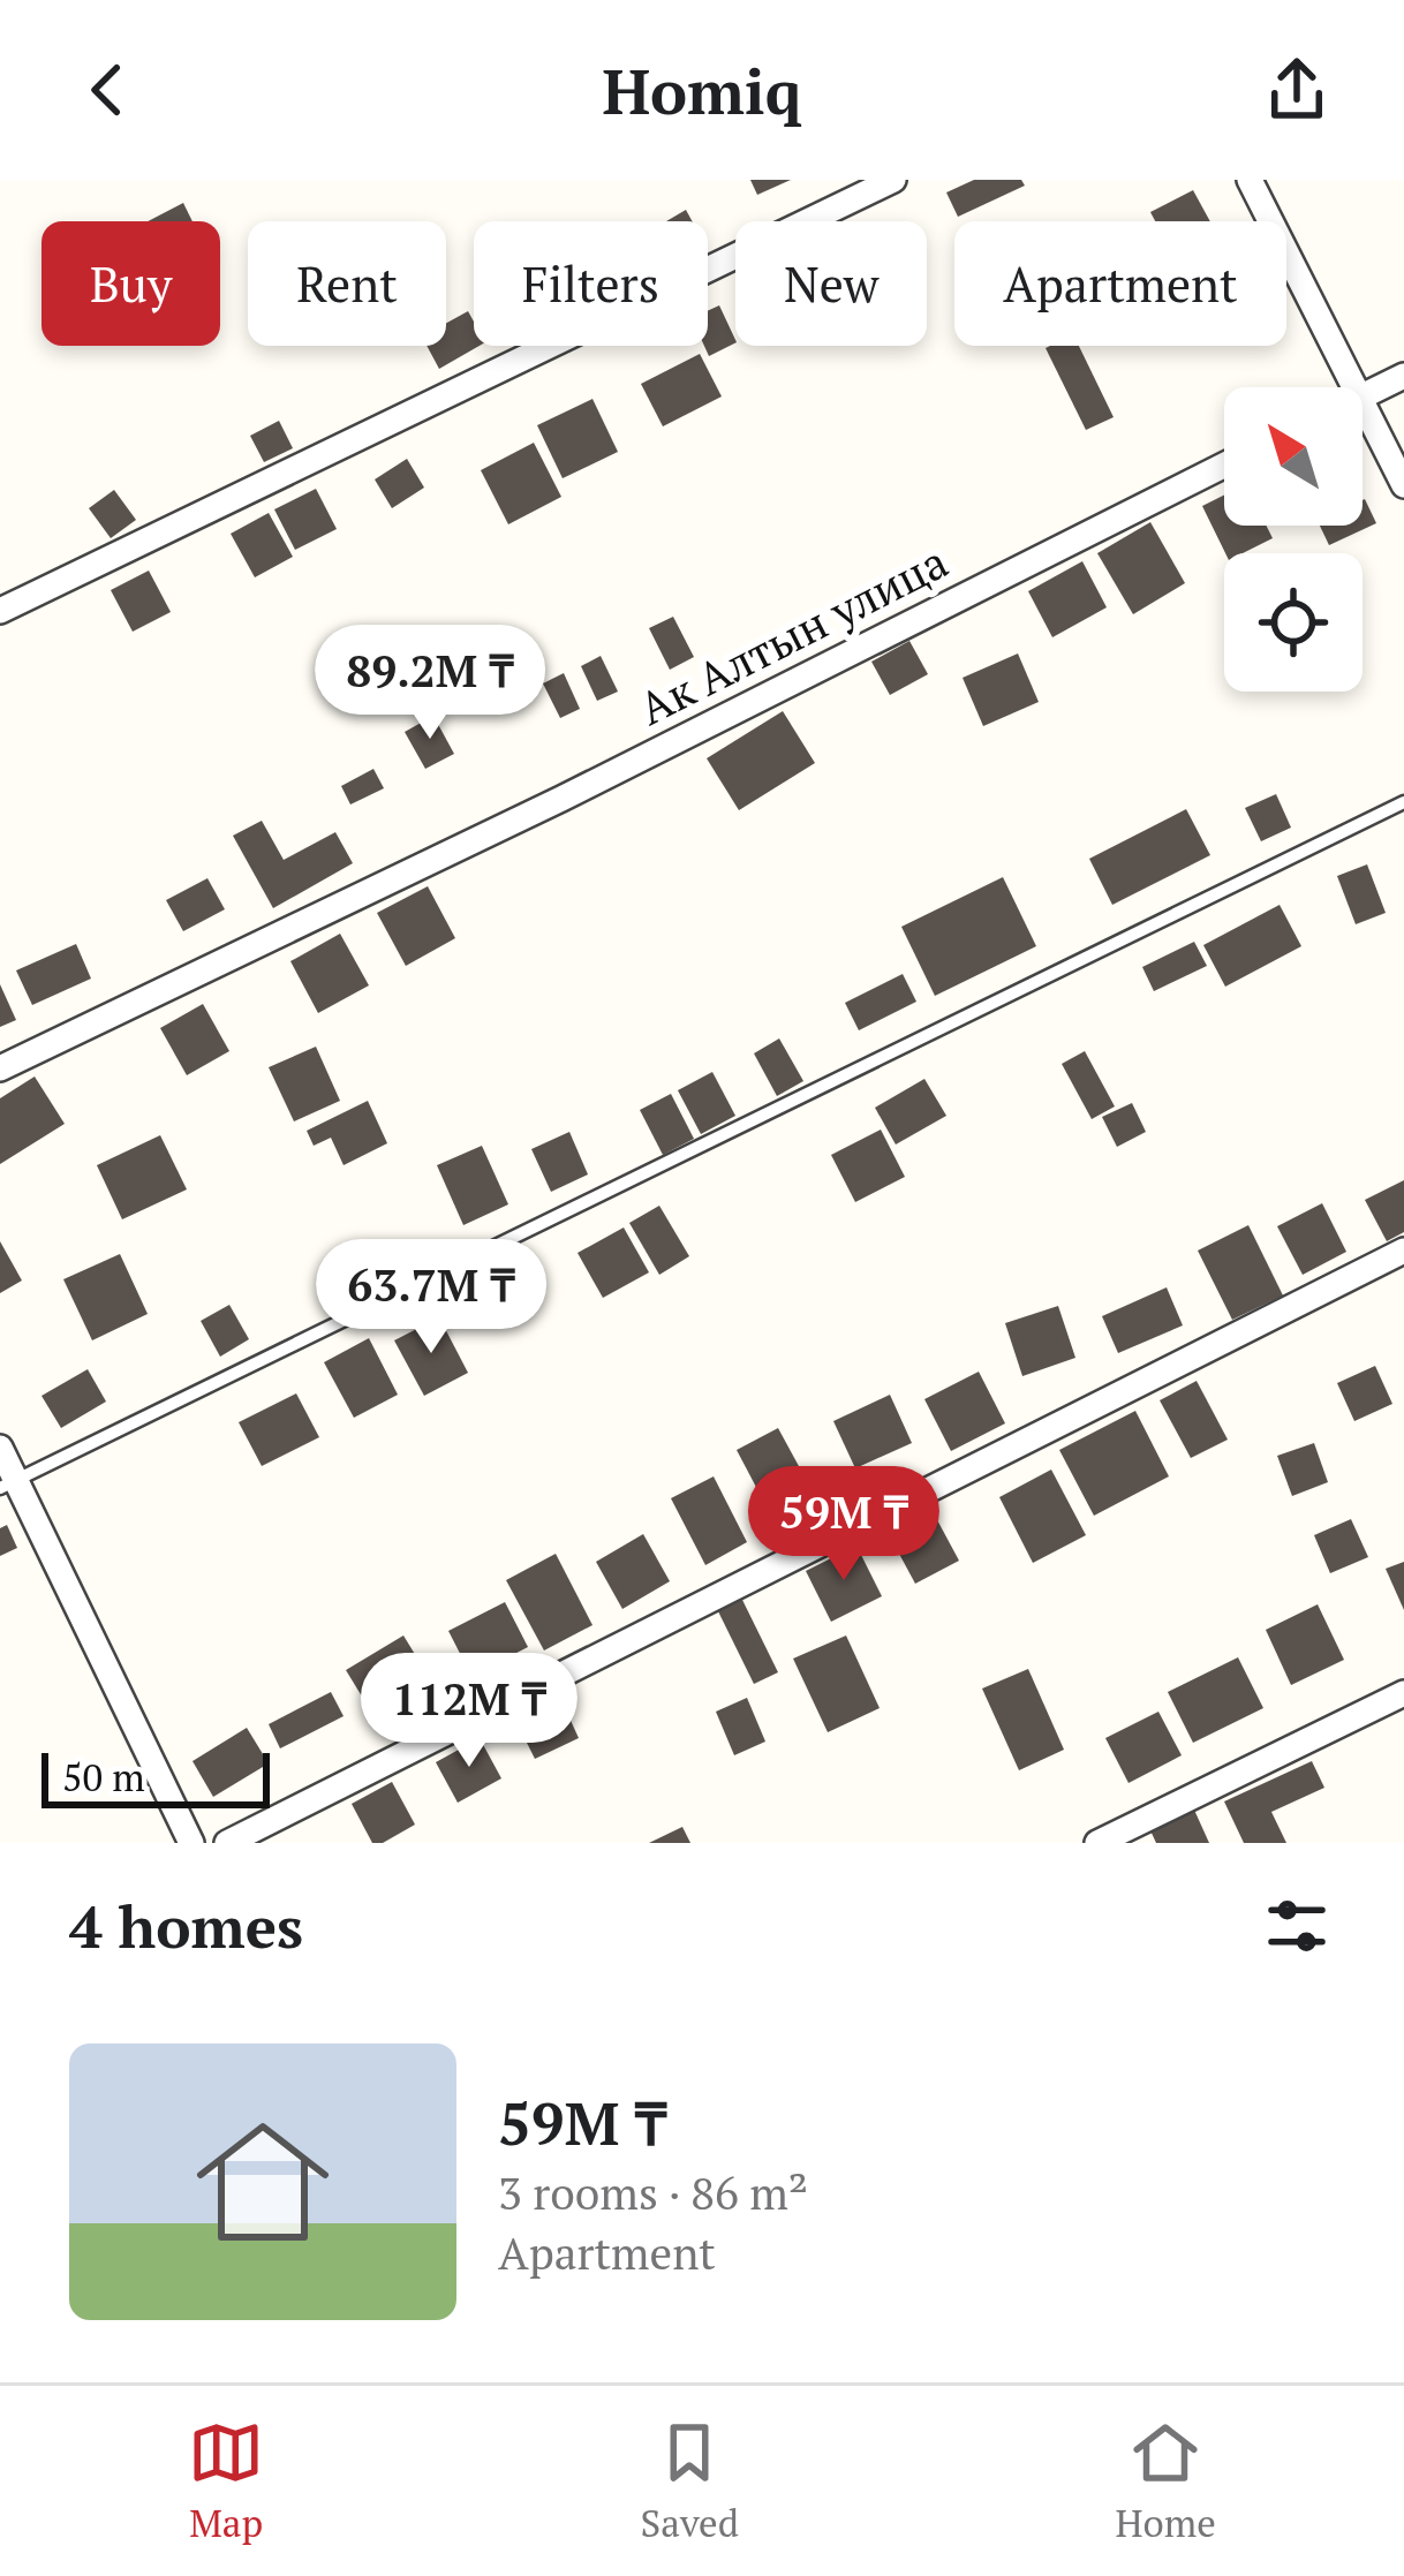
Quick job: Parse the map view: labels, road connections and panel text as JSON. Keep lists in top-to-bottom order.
{
  "streets": {
    "street": ["Ак Алтын улица"]
  },
  "scale_bar": "50 m",
  "north": "top left",
  "page": {
    "header": "Homiq",
    "chip": [
      "Buy",
      "Rent",
      "Filters",
      "New",
      "Apartment"
    ],
    "price": [
      "89.2M ₸",
      "63.7M ₸",
      "59M ₸",
      "112M ₸"
    ],
    "scale": "50 m",
    "heading": "4 homes",
    "list": [
      {
        "name": "59M ₸",
        "note": "3 rooms · 86 m² · Apartment"
      }
    ],
    "tabs": ["Map", "Saved", "Home"]
  }
}
